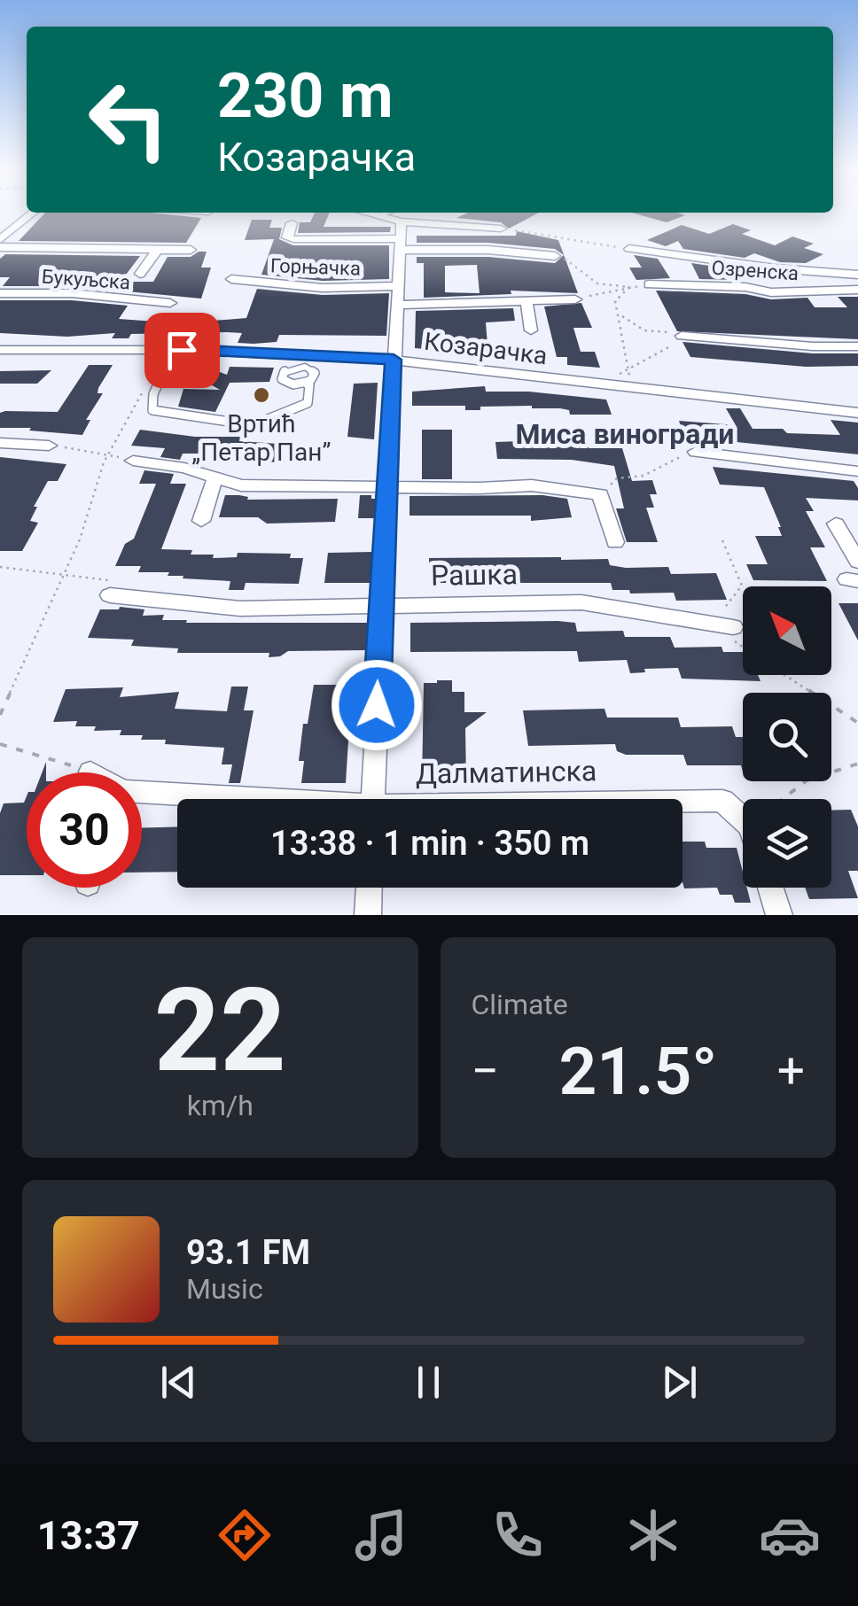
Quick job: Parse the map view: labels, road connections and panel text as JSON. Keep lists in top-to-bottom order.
{
  "streets": {
    "street": [
      "Горњачка",
      "Озренска",
      "Букуљска",
      "Козарачка",
      "Рашка",
      "Далматинска"
    ]
  },
  "districts": ["Миса виногради"],
  "places": ["Вртић „Петар Пан”"],
  "north": "top left",
  "page": {
    "turn": ["230 m", "Козарачка"],
    "limit": "30",
    "trip": "13:38 · 1 min · 350 m",
    "tile": [
      ["22", "km/h"],
      "Climate"
    ],
    "heat": ["−", "21.5°", "+"],
    "song": ["93.1 FM", "Music"],
    "tabs": "13:37"
  }
}
